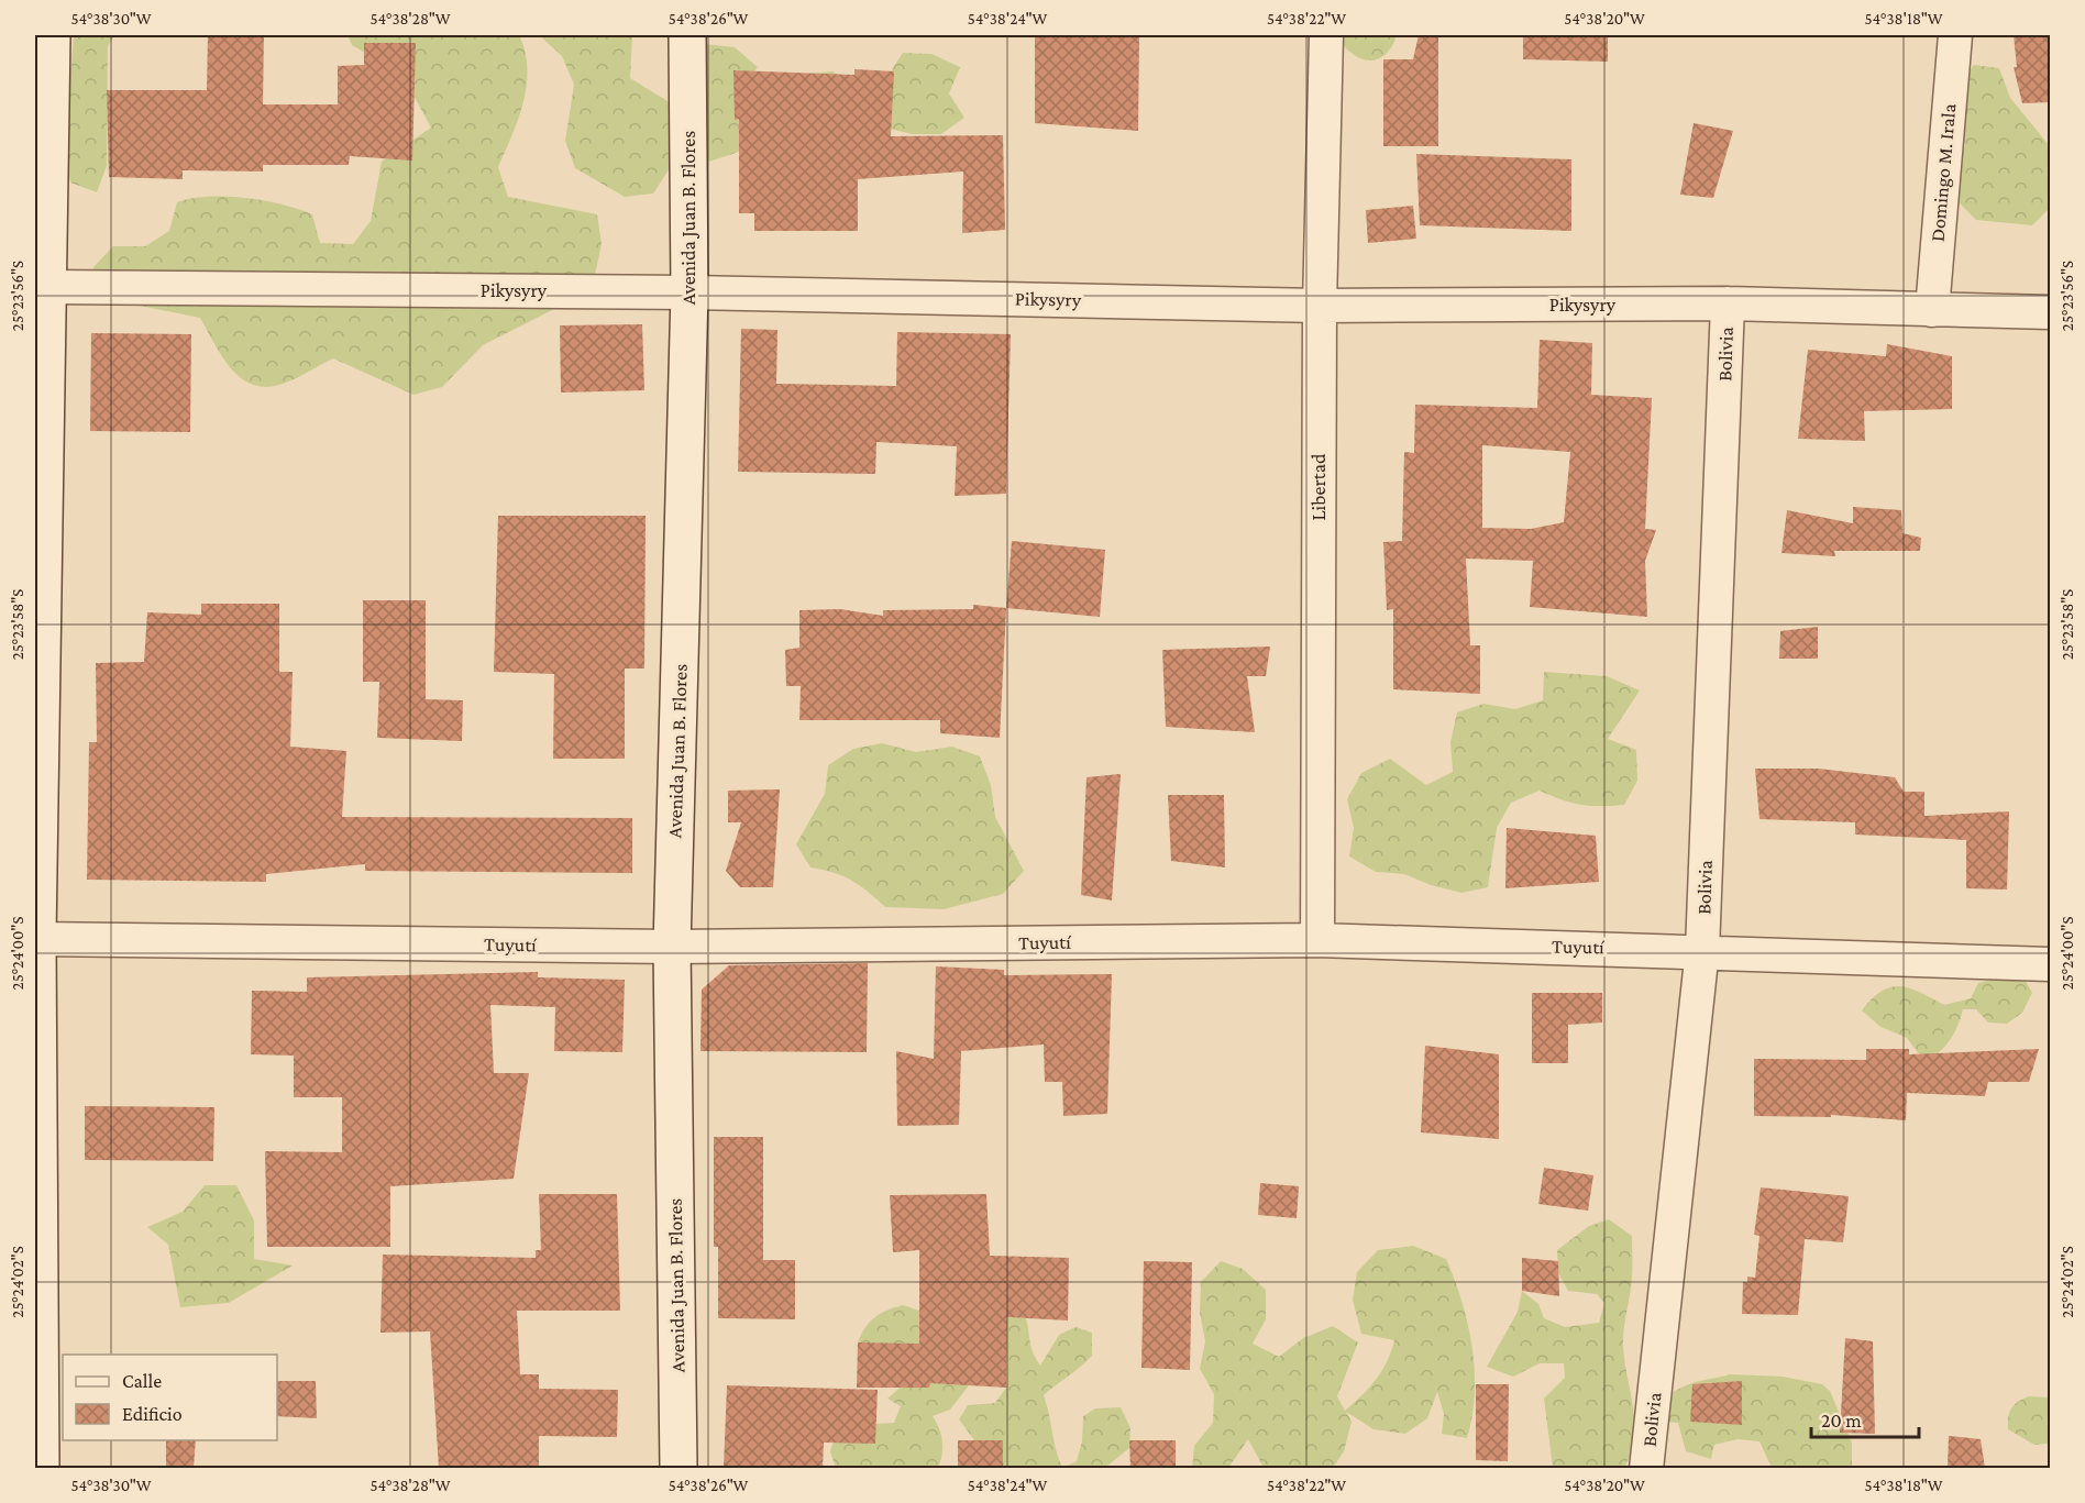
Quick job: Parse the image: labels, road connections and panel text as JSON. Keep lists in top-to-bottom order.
{
  "streets": {
    "street": [
      "Domingo M. Irala",
      "Avenida Juan B. Flores",
      "Pikysyry",
      "Bolivia",
      "Libertad",
      "Tuyutí"
    ]
  },
  "crossings": [
    ["Domingo M. Irala", "Pikysyry"],
    ["Avenida Juan B. Flores", "Pikysyry"],
    ["Avenida Juan B. Flores", "Tuyutí"],
    ["Pikysyry", "Bolivia"],
    ["Pikysyry", "Libertad"],
    ["Bolivia", "Tuyutí"],
    ["Libertad", "Tuyutí"]
  ],
  "legend": ["Calle", "Edificio"],
  "scale_bar": "20 m",
  "coordinates": [
    "54°38'30\"W",
    "54°38'28\"W",
    "54°38'26\"W",
    "54°38'24\"W",
    "54°38'22\"W",
    "54°38'20\"W",
    "54°38'18\"W",
    "25°23'56\"S",
    "25°23'58\"S",
    "25°24'00\"S",
    "25°24'02\"S"
  ]
}
